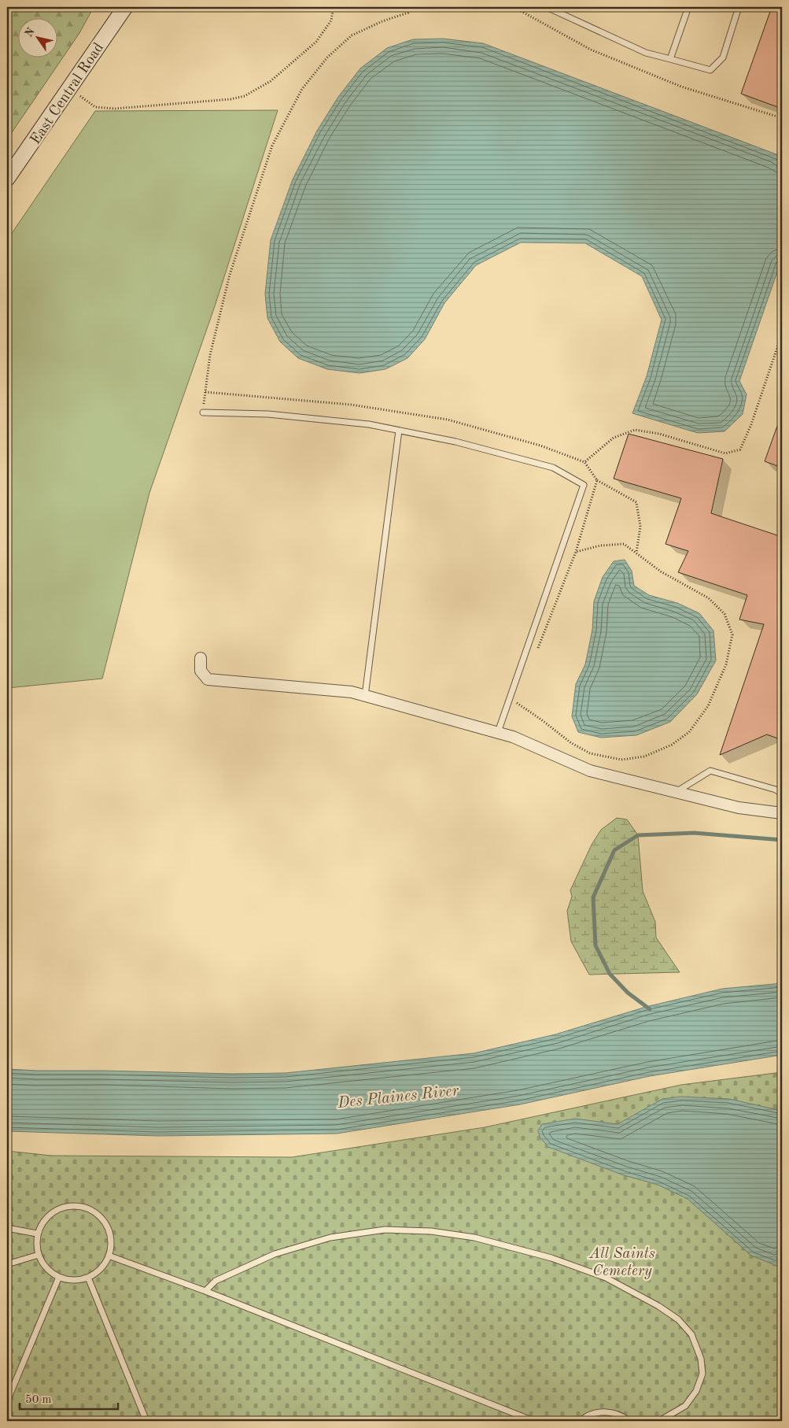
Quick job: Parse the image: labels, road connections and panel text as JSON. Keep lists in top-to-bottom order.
{
  "streets": {
    "main road": ["East Central Road"]
  },
  "water": ["Des Plaines River"],
  "parks": ["All Saints Cemetery"],
  "scale_bar": "50 m",
  "north": "top left"
}
